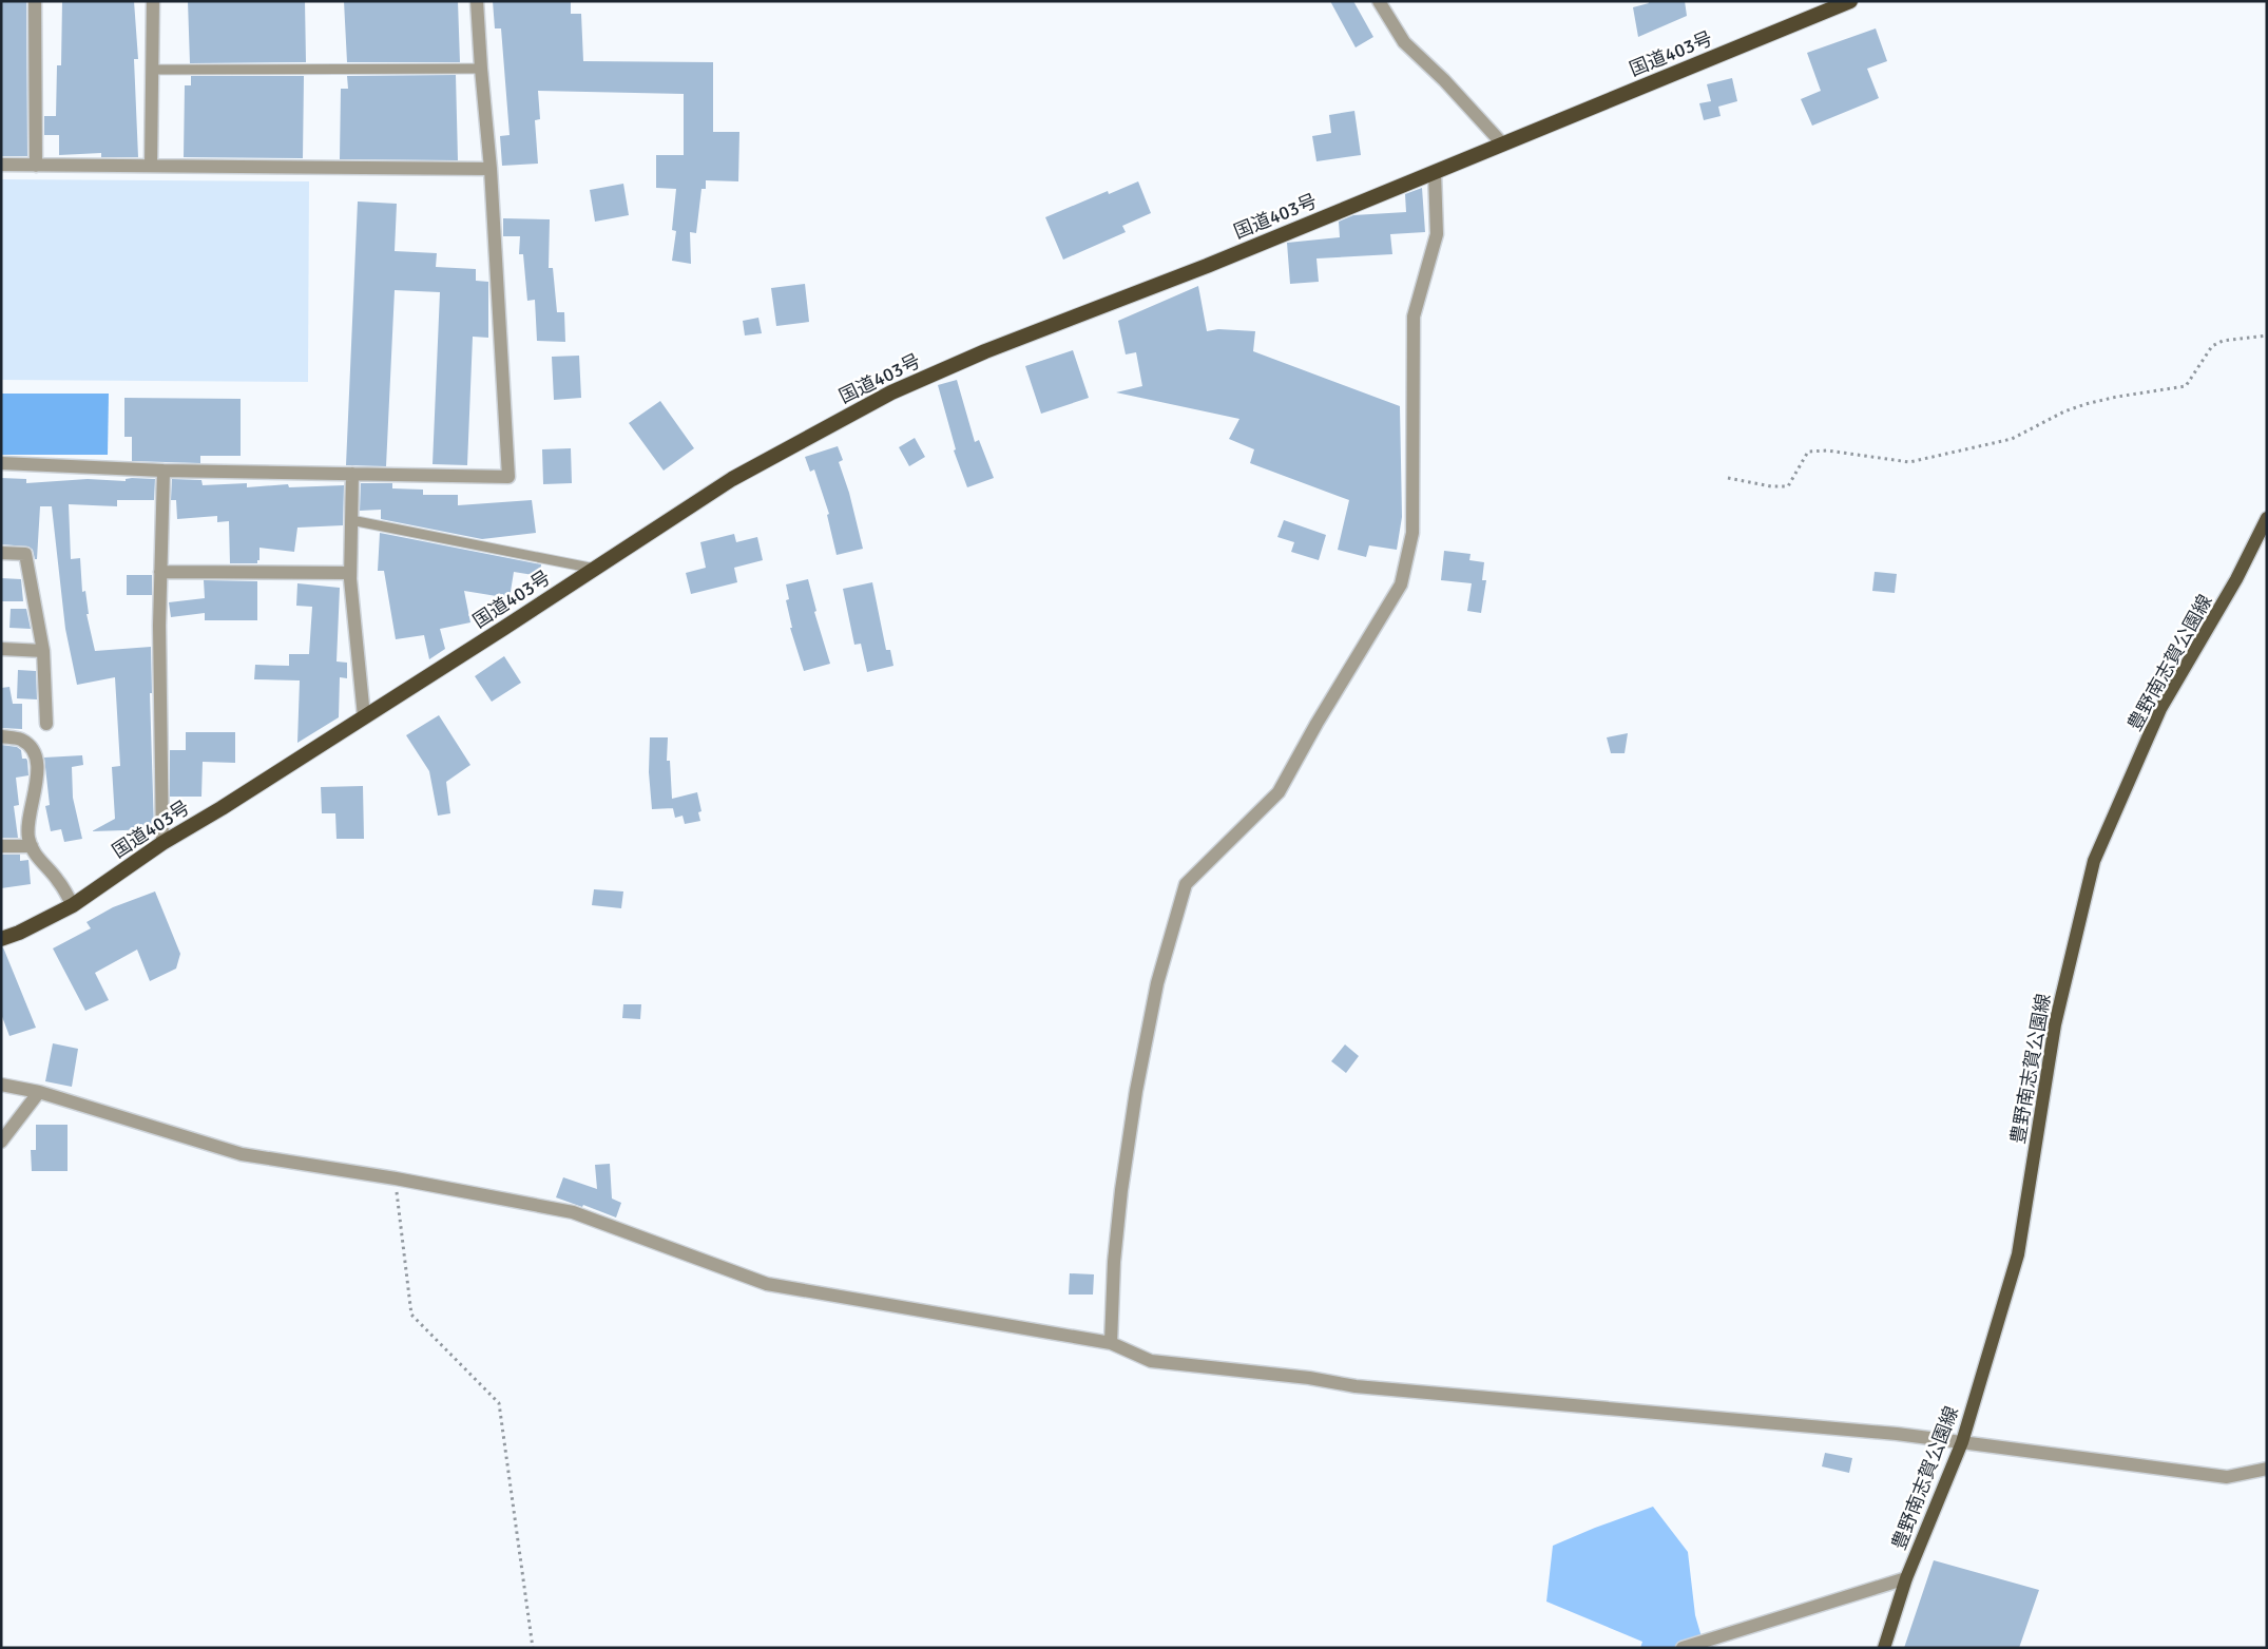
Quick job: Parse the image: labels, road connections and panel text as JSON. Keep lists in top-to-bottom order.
{
  "streets": {
    "highway": ["国道403号"],
    "main road": ["豊野南志賀公園線"]
  }
}
